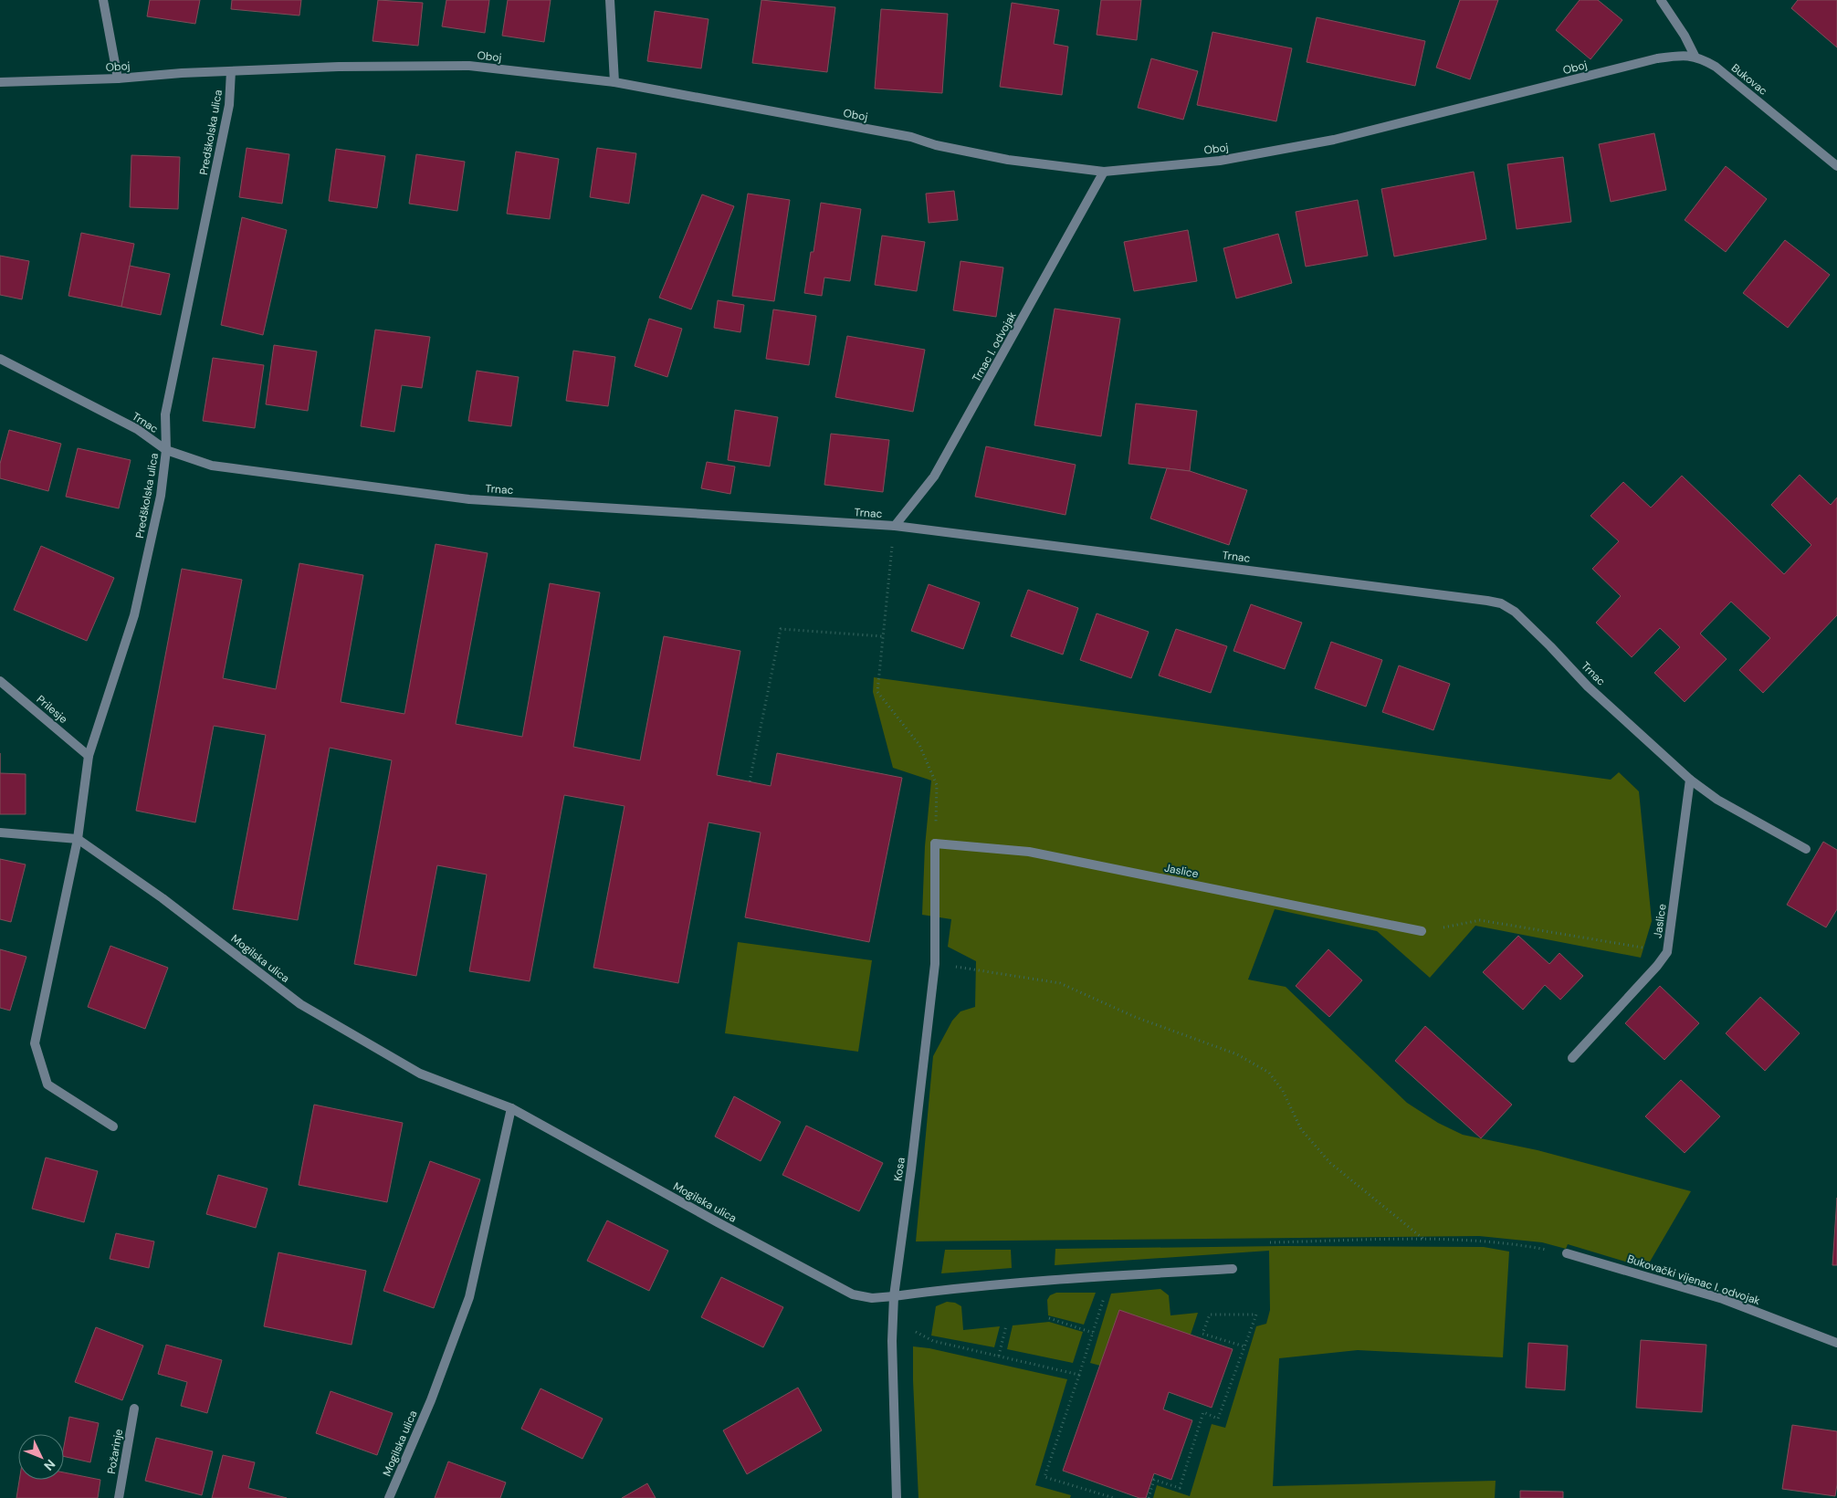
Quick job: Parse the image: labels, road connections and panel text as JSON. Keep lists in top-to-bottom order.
{
  "streets": {
    "street": [
      "Oboj",
      "Bukovac",
      "Predškolska ulica",
      "Trnac I. odvojak",
      "Trnac",
      "Prilesje",
      "Jaslice",
      "Mogilska ulica",
      "Kosa",
      "Bukovački vijenac I. odvojak",
      "Požarinje"
    ]
  },
  "crossings": [
    ["Oboj", "Bukovac"],
    ["Oboj", "Predškolska ulica"],
    ["Oboj", "Trnac I. odvojak"],
    ["Predškolska ulica", "Trnac"],
    ["Predškolska ulica", "Prilesje"],
    ["Predškolska ulica", "Mogilska ulica"],
    ["Trnac I. odvojak", "Trnac"],
    ["Trnac", "Jaslice"],
    ["Jaslice", "Kosa"],
    ["Mogilska ulica", "Kosa"]
  ],
  "north": "bottom right"
}
